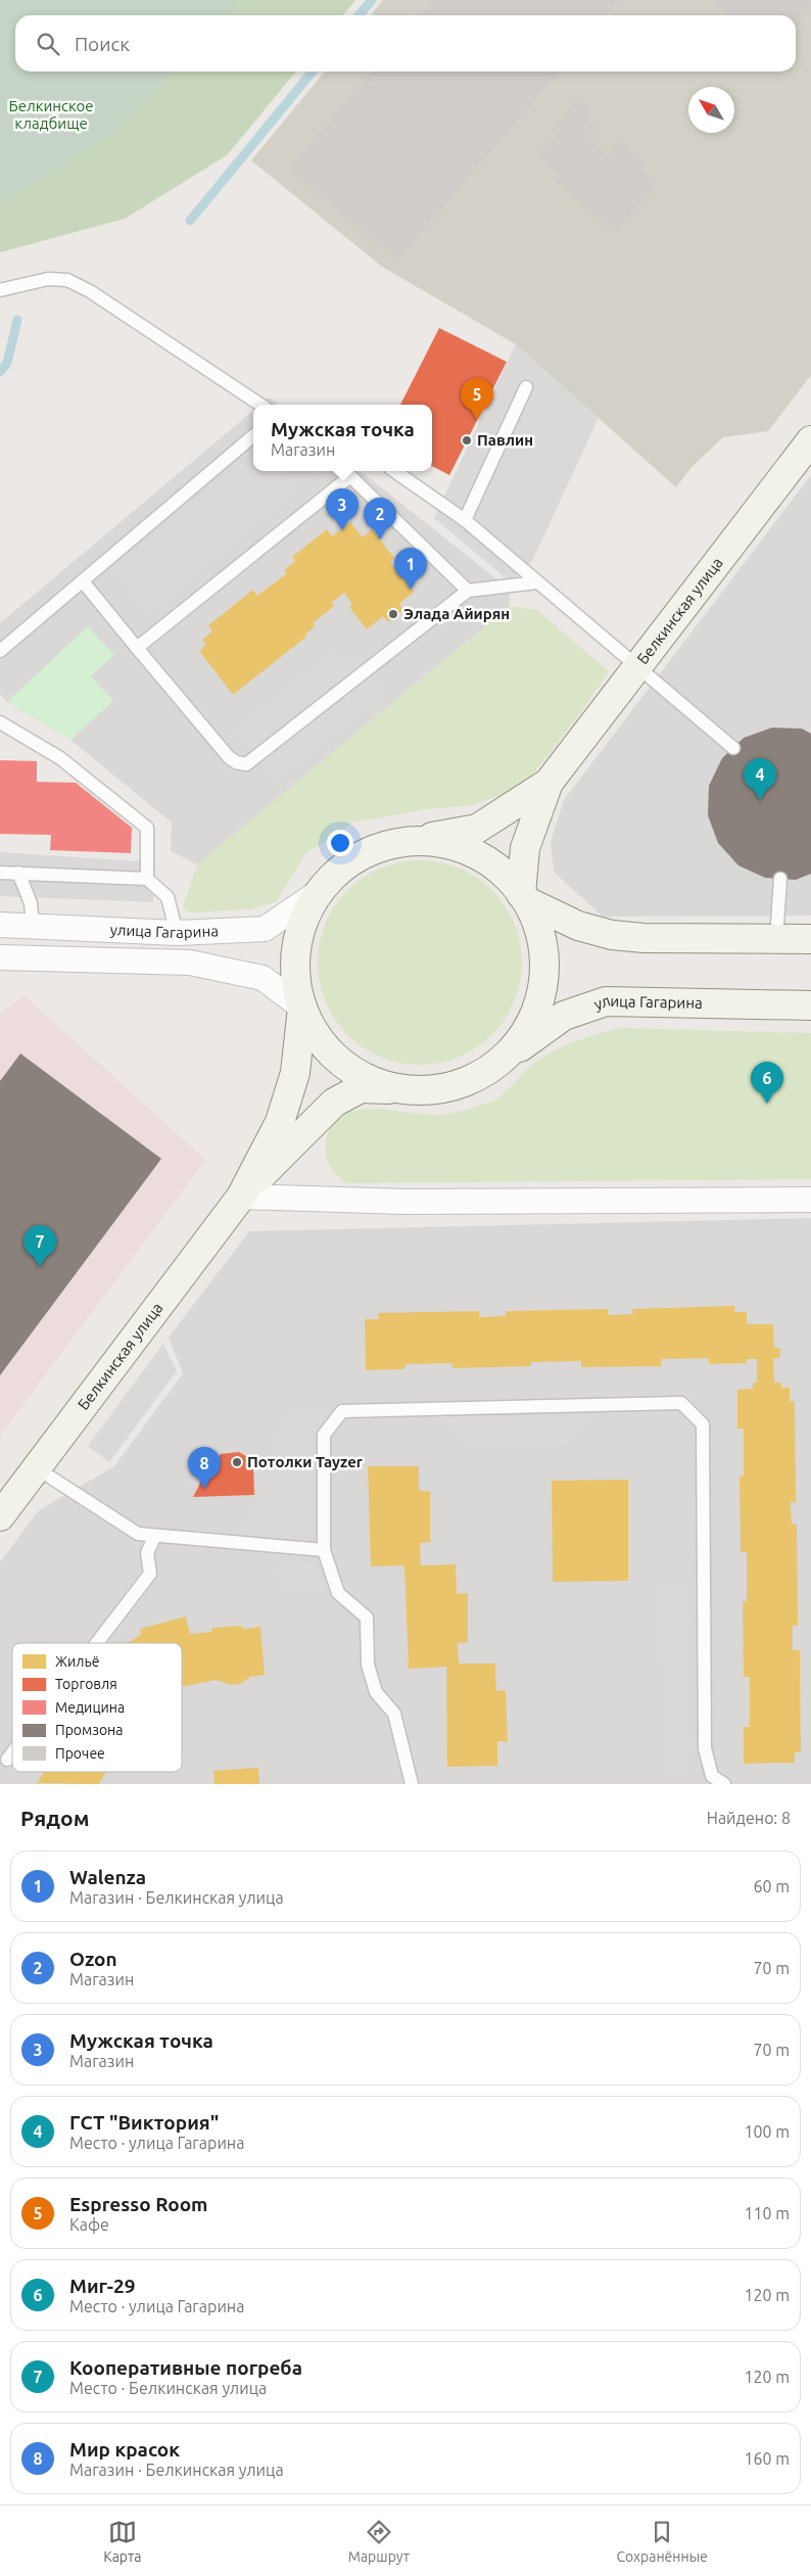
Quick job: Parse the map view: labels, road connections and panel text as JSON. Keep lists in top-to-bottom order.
{
  "streets": {
    "main road": ["Белкинская улица", "улица Гагарина"]
  },
  "crossings": [
    ["Белкинская улица", "улица Гагарина"]
  ],
  "parks": ["Белкинское кладбище"],
  "places": ["Павлин", "Элада Айирян", "Потолки Tayzer"],
  "legend": [
    "Жильё",
    "Торговля",
    "Медицина",
    "Промзона",
    "Прочее"
  ],
  "north": "top left",
  "page": {
    "search": "Поиск",
    "pins": [
      "5",
      "3",
      "2",
      "1",
      "4",
      "6",
      "7",
      "8"
    ],
    "popup": ["Мужская точка", "Магазин"],
    "heading": ["Рядом", "Найдено: 8"],
    "list": [
      {
        "mark": "1",
        "name": "Walenza",
        "note": "Магазин · Белкинская улица",
        "value": "60 m"
      },
      {
        "mark": "2",
        "name": "Ozon",
        "note": "Магазин",
        "value": "70 m"
      },
      {
        "mark": "3",
        "name": "Мужская точка",
        "note": "Магазин",
        "value": "70 m"
      },
      {
        "mark": "4",
        "name": "ГСТ \"Виктория\"",
        "note": "Место · улица Гагарина",
        "value": "100 m"
      },
      {
        "mark": "5",
        "name": "Espresso Room",
        "note": "Кафе",
        "value": "110 m"
      },
      {
        "mark": "6",
        "name": "Миг-29",
        "note": "Место · улица Гагарина",
        "value": "120 m"
      },
      {
        "mark": "7",
        "name": "Кооперативные погреба",
        "note": "Место · Белкинская улица",
        "value": "120 m"
      },
      {
        "mark": "8",
        "name": "Мир красок",
        "note": "Магазин · Белкинская улица",
        "value": "160 m"
      }
    ],
    "nav": ["Карта", "Маршрут", "Сохранённые"]
  }
}
